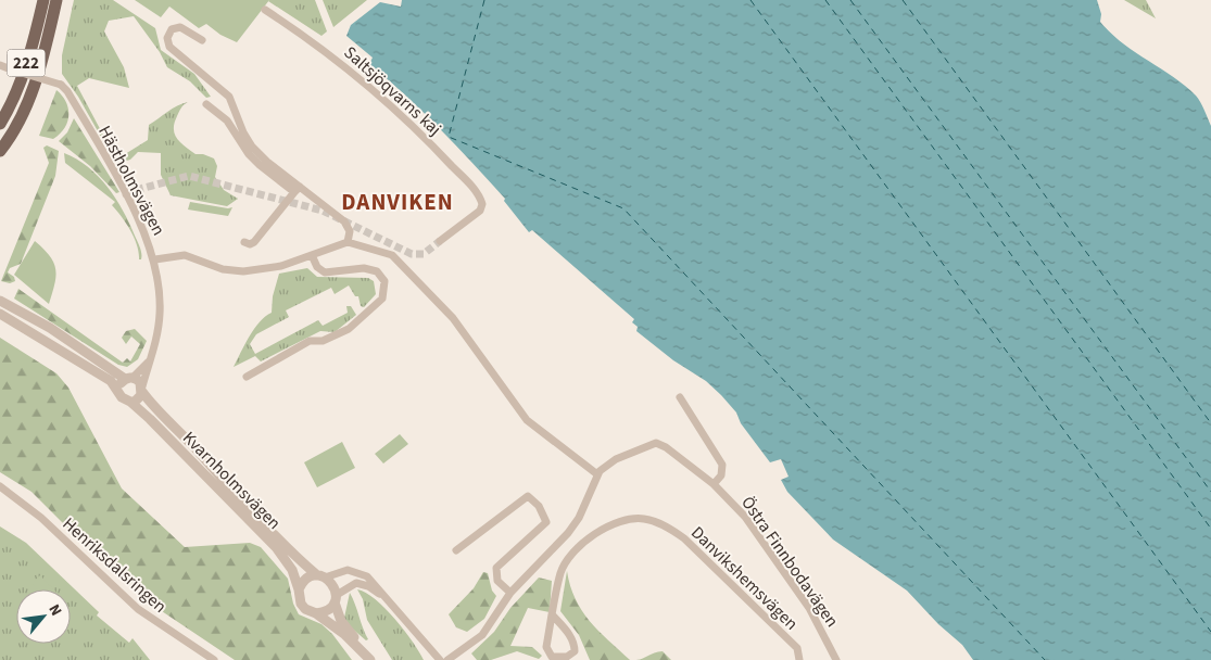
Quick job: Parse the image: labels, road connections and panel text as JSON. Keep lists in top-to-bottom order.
{
  "streets": {
    "main road": ["222"],
    "street": [
      "Saltsjöqvarns kaj",
      "Hästholmsvägen",
      "Kvarnholmsvägen",
      "Östra Finnbodavägen",
      "Henriksdalsringen",
      "Danvikshemsvägen"
    ]
  },
  "crossings": [
    ["Hästholmsvägen", "Kvarnholmsvägen"]
  ],
  "districts": ["DANVIKEN"],
  "north": "top right"
}
